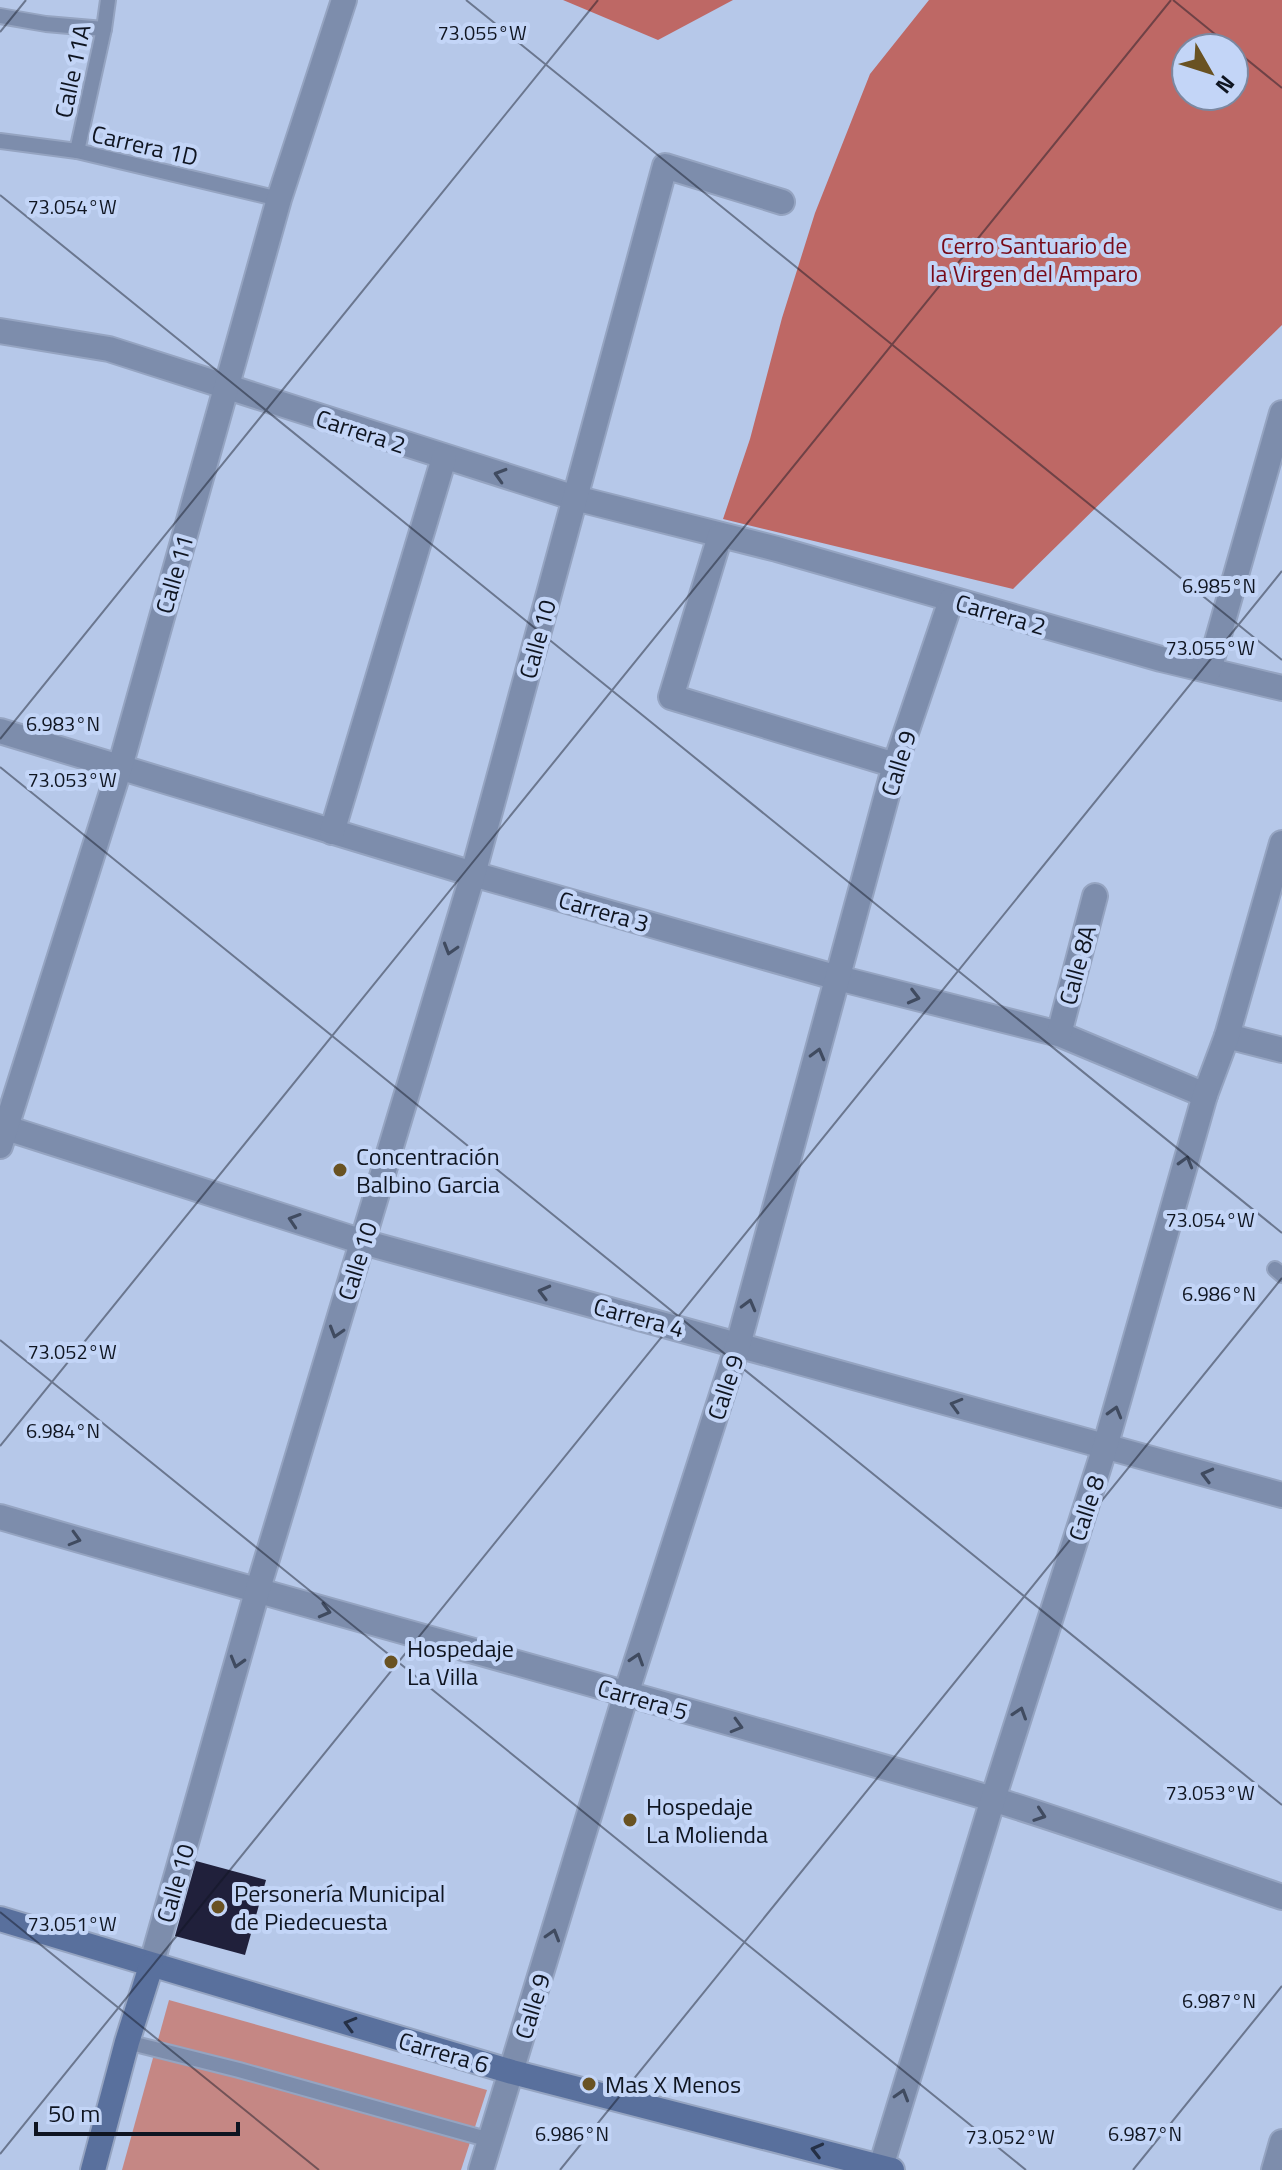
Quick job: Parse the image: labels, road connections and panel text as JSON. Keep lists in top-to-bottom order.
{
  "streets": {
    "street": [
      "Carrera 2",
      "Calle 11",
      "Calle 10",
      "Calle 9",
      "Carrera 3",
      "Calle 8A",
      "Carrera 4",
      "Calle 8",
      "Carrera 5",
      "Carrera 6"
    ],
    "lane": ["Calle 11A", "Carrera 1D"]
  },
  "crossings": [
    ["Calle 11A", "Carrera 1D"],
    ["Carrera 1D", "Calle 11"],
    ["Carrera 2", "Calle 11"],
    ["Carrera 2", "Calle 10"],
    ["Carrera 2", "Calle 9"],
    ["Calle 11", "Carrera 3"],
    ["Calle 11", "Carrera 4"],
    ["Calle 10", "Carrera 3"],
    ["Calle 10", "Carrera 4"],
    ["Calle 10", "Carrera 5"],
    ["Calle 10", "Carrera 6"],
    ["Calle 9", "Carrera 3"],
    ["Calle 9", "Carrera 4"],
    ["Calle 9", "Carrera 5"],
    ["Calle 9", "Carrera 6"],
    ["Carrera 3", "Calle 8A"],
    ["Carrera 3", "Calle 8"],
    ["Carrera 4", "Calle 8"],
    ["Calle 8", "Carrera 5"],
    ["Calle 8", "Carrera 6"]
  ],
  "one_way": [
    "Calle 10",
    "Calle 9",
    "Carrera 4",
    "Calle 8",
    "Carrera 5",
    "Carrera 6"
  ],
  "parks": ["Cerro Santuario de la Virgen del Amparo"],
  "places": [
    "Concentración Balbino Garcia",
    "Hospedaje La Villa",
    "Hospedaje La Molienda",
    "Personería Municipal de Piedecuesta",
    "Mas X Menos"
  ],
  "scale_bar": "50 m",
  "north": "bottom right",
  "coordinates": [
    "73.055°W",
    "73.054°W",
    "6.985°N",
    "6.983°N",
    "73.053°W",
    "6.986°N",
    "73.052°W",
    "6.984°N",
    "73.051°W",
    "6.987°N"
  ]
}
